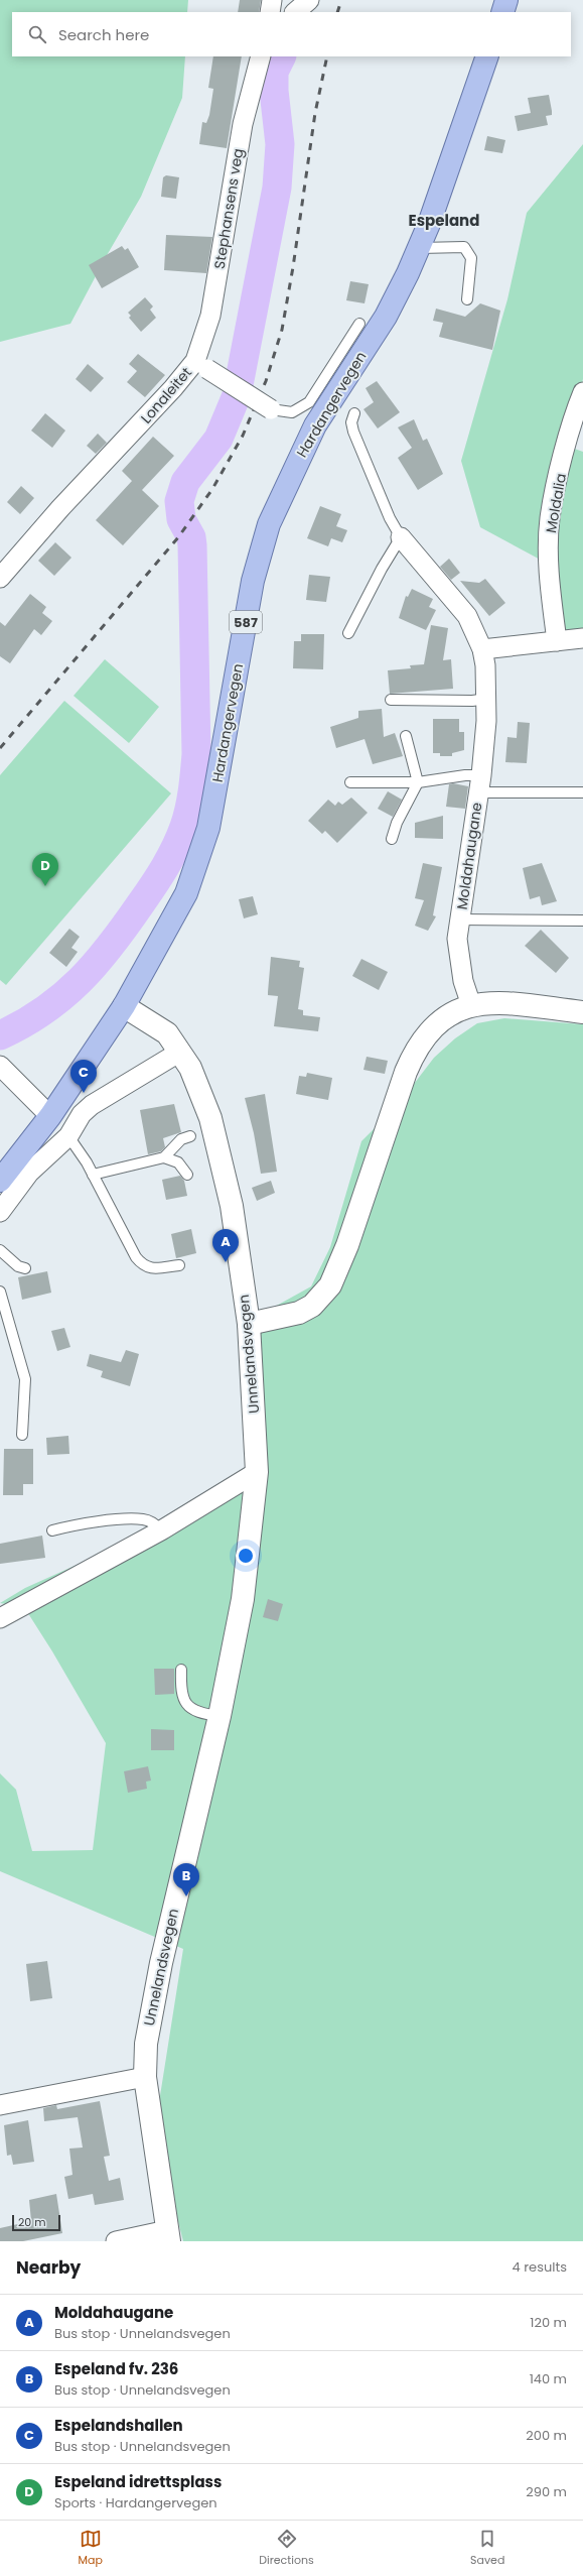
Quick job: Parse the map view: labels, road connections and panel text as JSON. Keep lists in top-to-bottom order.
{
  "streets": {
    "main road": ["Hardangervegen", "587", "Unnelandsvegen"],
    "street": [
      "Stephansens veg",
      "Lonaleitet",
      "Moldalia",
      "Moldahaugane"
    ]
  },
  "crossings": [
    ["Stephansens veg", "Lonaleitet"],
    ["Hardangervegen", "Unnelandsvegen"]
  ],
  "districts": ["Espeland"],
  "scale_bar": "20 m",
  "page": {
    "search": "Search here",
    "pins": [
      "D",
      "C",
      "A",
      "B"
    ],
    "scale": "20 m",
    "heading": ["Nearby", "4 results"],
    "list": [
      {
        "mark": "A",
        "name": "Moldahaugane",
        "note": "Bus stop · Unnelandsvegen",
        "value": "120 m"
      },
      {
        "mark": "B",
        "name": "Espeland fv. 236",
        "note": "Bus stop · Unnelandsvegen",
        "value": "140 m"
      },
      {
        "mark": "C",
        "name": "Espelandshallen",
        "note": "Bus stop · Unnelandsvegen",
        "value": "200 m"
      },
      {
        "mark": "D",
        "name": "Espeland idrettsplass",
        "note": "Sports · Hardangervegen",
        "value": "290 m"
      }
    ],
    "nav": ["Map", "Directions", "Saved"]
  }
}
